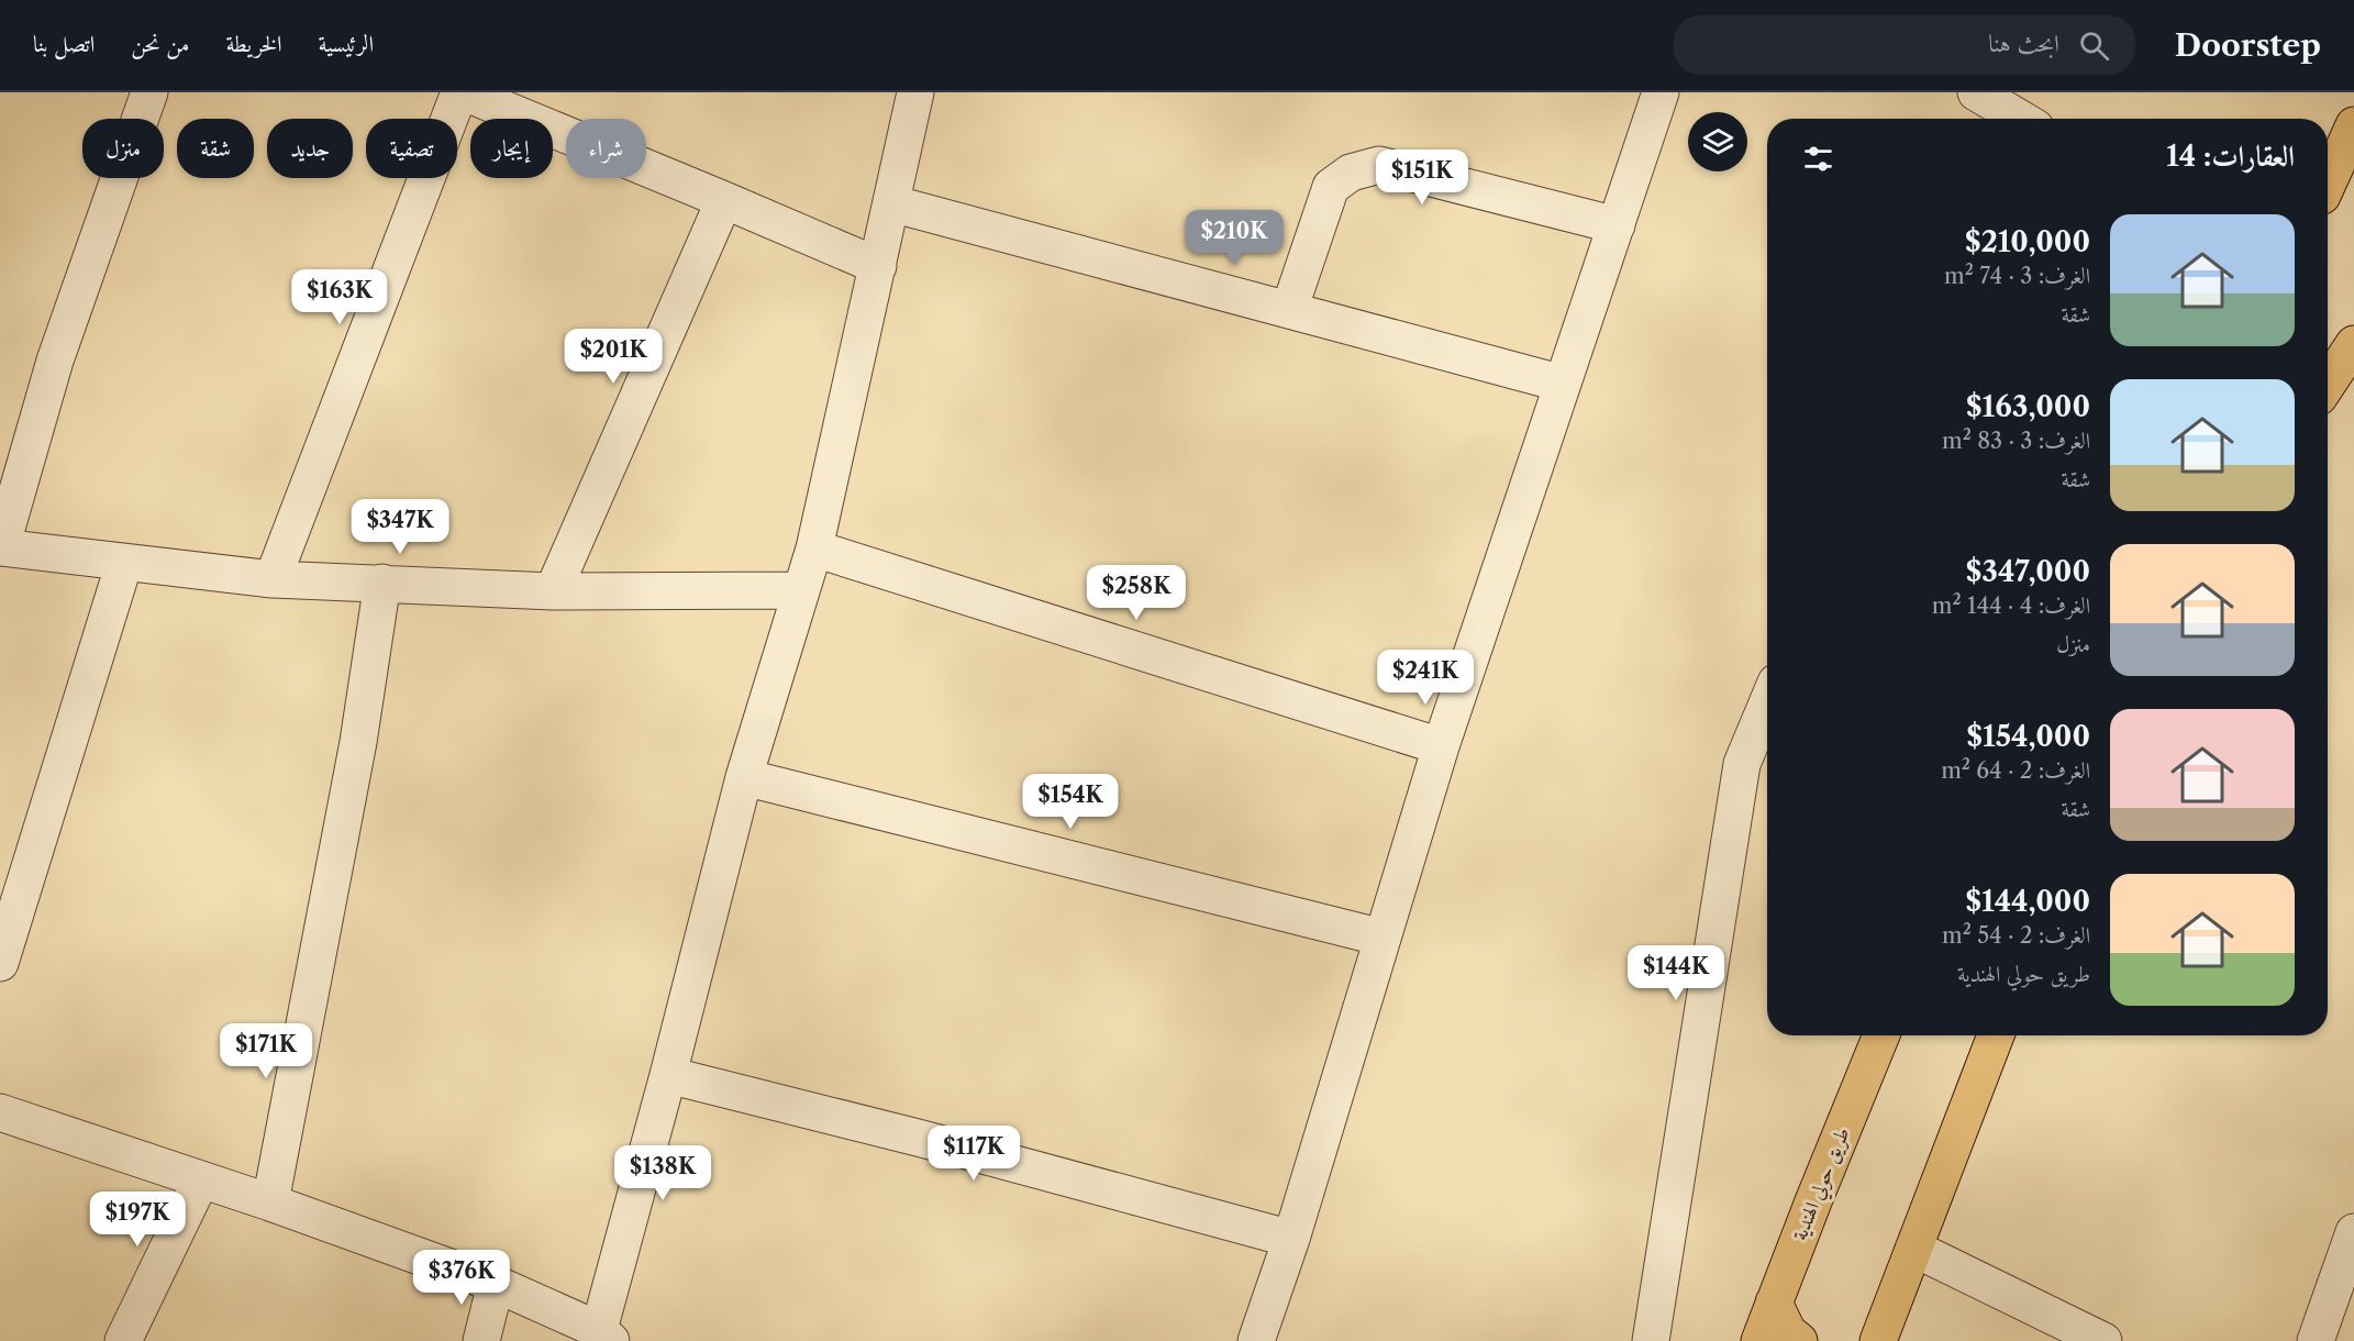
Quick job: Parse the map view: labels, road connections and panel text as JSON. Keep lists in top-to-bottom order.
{
  "streets": {
    "highway": ["طريق حولي الهندية"]
  },
  "page": {
    "header": "Doorstep",
    "search": "ابحث هنا",
    "nav": [
      "الرئيسية",
      "الخريطة",
      "من نحن",
      "اتصل بنا"
    ],
    "chip": [
      "شراء",
      "إيجار",
      "تصفية",
      "جديد",
      "شقة",
      "منزل"
    ],
    "heading": "العقارات: 14",
    "price": [
      "$151K",
      "$210K",
      "$163K",
      "$201K",
      "$347K",
      "$258K",
      "$241K",
      "$154K",
      "$144K",
      "$171K",
      "$117K",
      "$138K",
      "$197K",
      "$376K"
    ],
    "list": [
      {
        "name": "$210,000",
        "note": "الغرف: 3 · 74 m² · شقة"
      },
      {
        "name": "$163,000",
        "note": "الغرف: 3 · 83 m² · شقة"
      },
      {
        "name": "$347,000",
        "note": "الغرف: 4 · 144 m² · منزل"
      },
      {
        "name": "$154,000",
        "note": "الغرف: 2 · 64 m² · شقة"
      },
      {
        "name": "$144,000",
        "note": "الغرف: 2 · 54 m² · طريق حولي الهندية"
      }
    ]
  }
}
